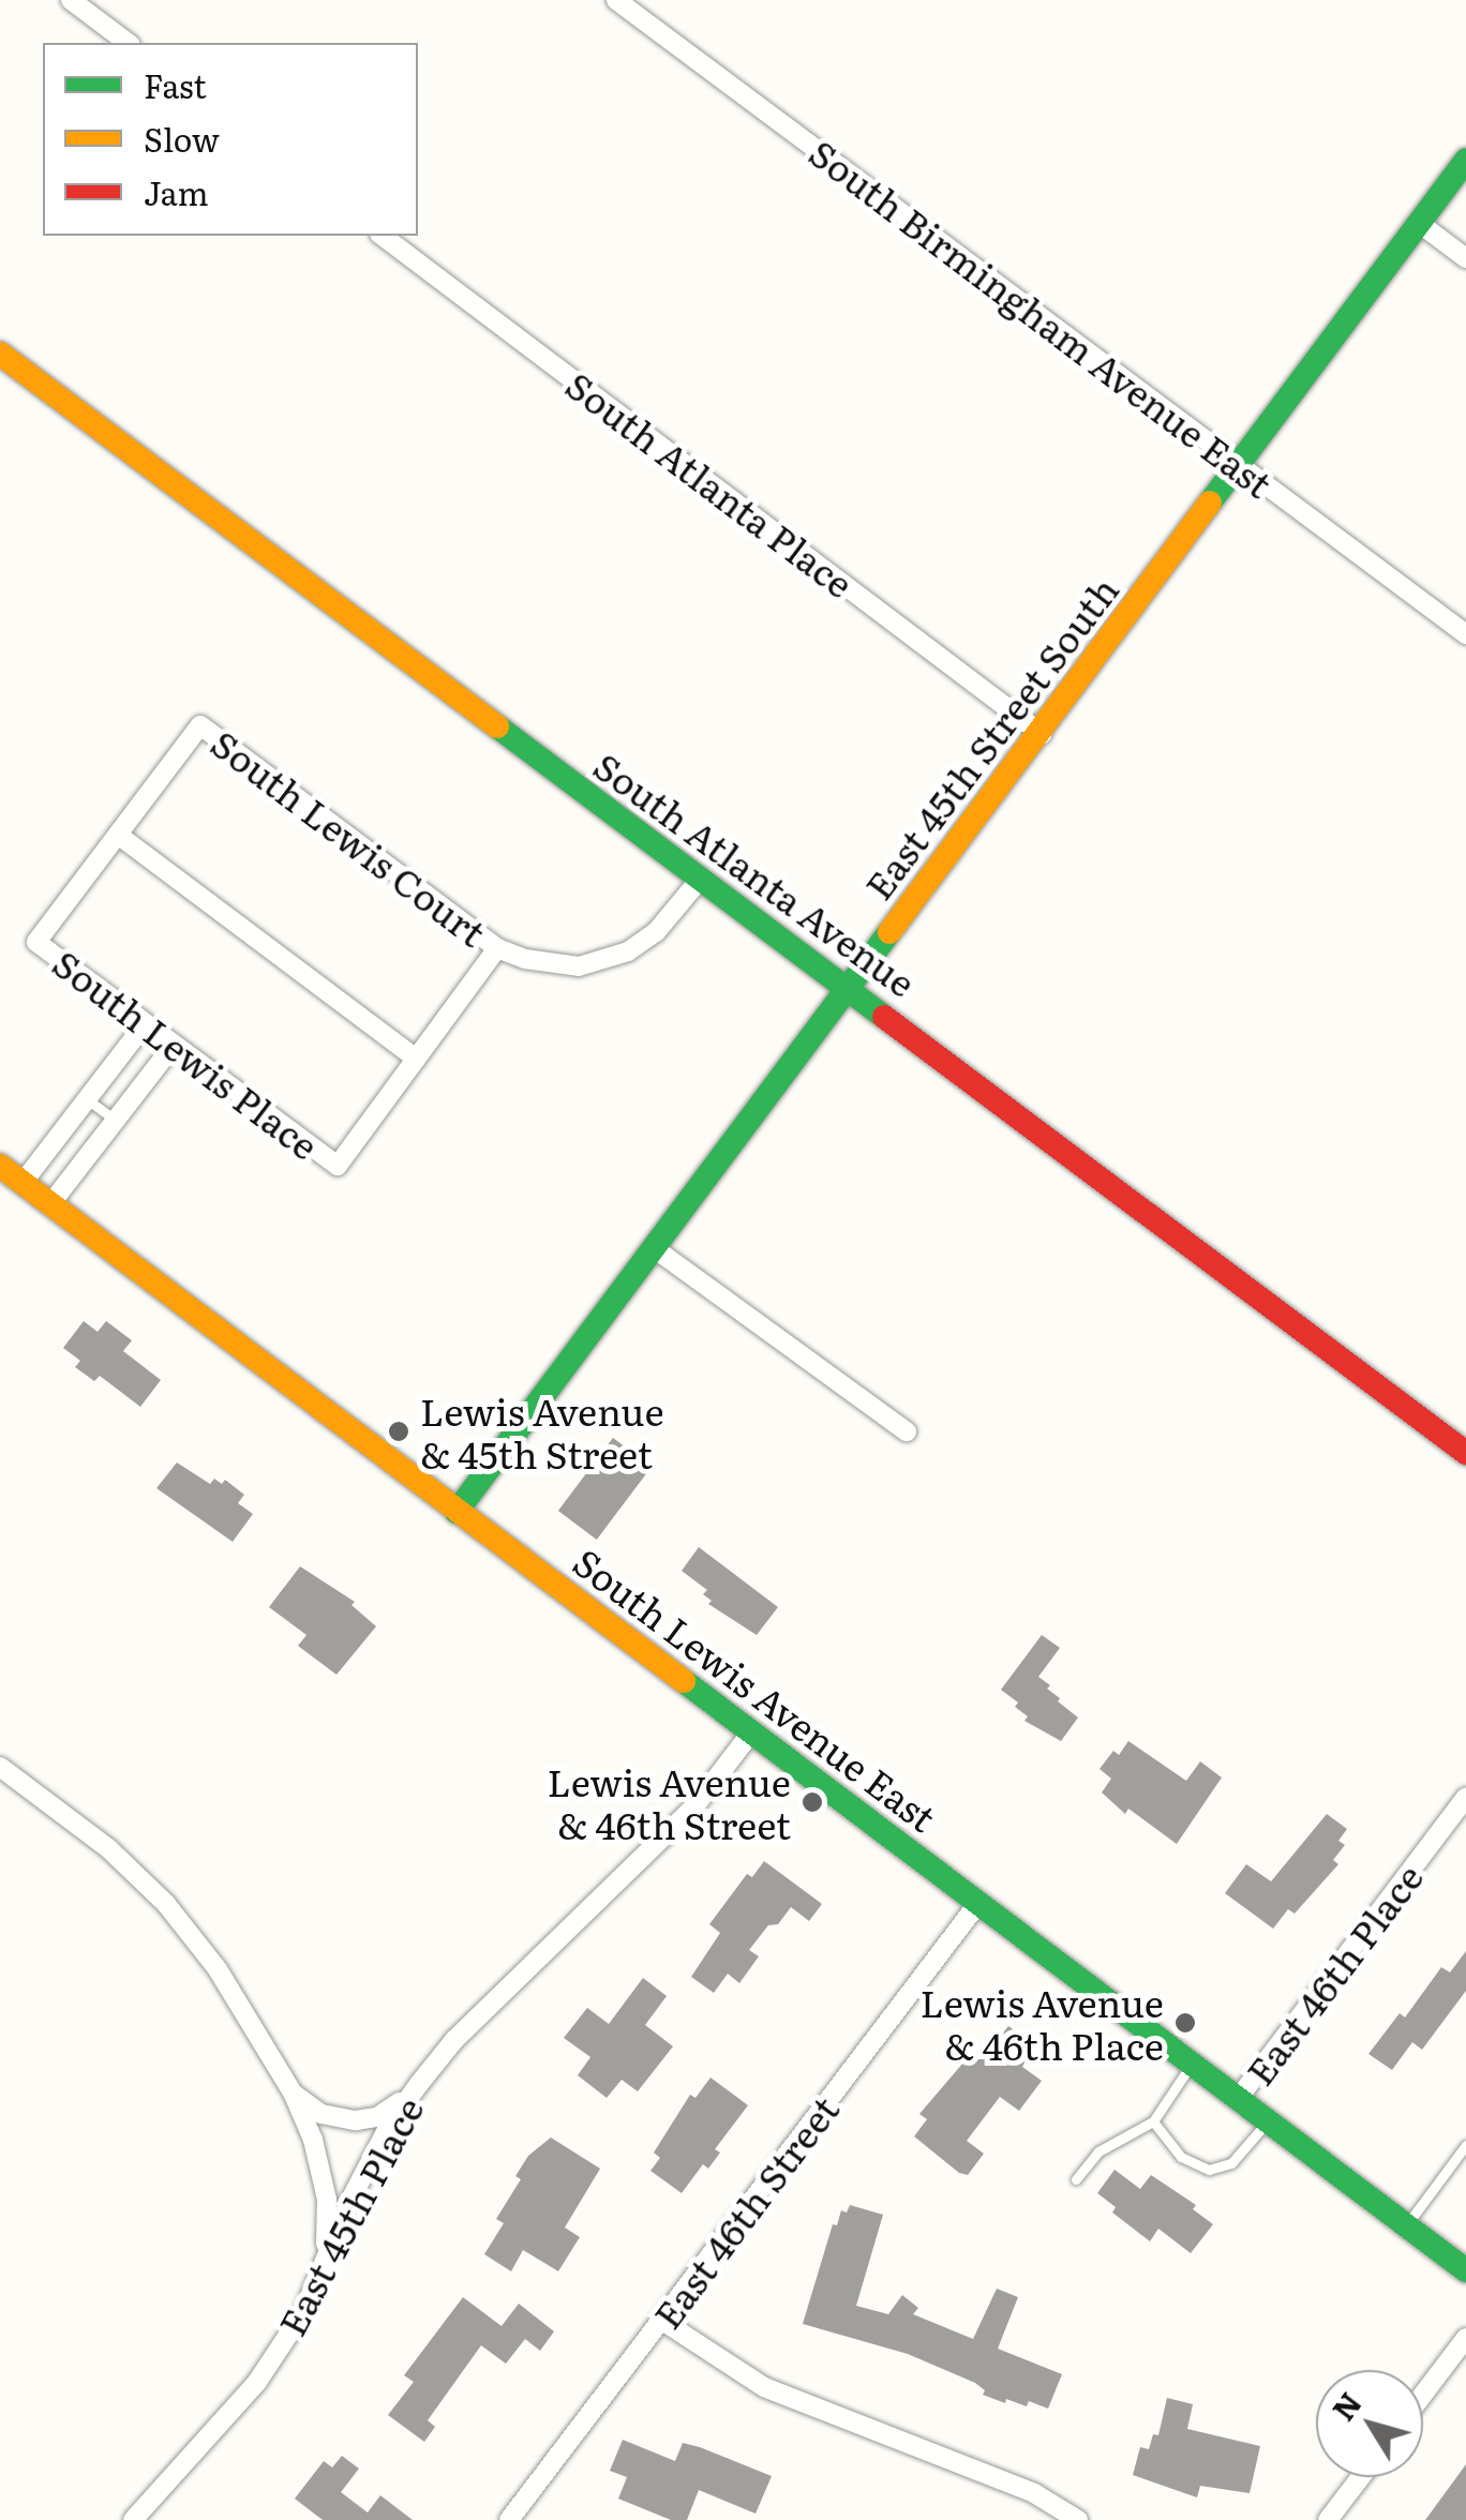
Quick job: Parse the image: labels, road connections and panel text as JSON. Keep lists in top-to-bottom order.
{
  "streets": {
    "street": [
      "South Birmingham Avenue East",
      "South Atlanta Place",
      "East 45th Street South",
      "South Lewis Court",
      "South Atlanta Avenue",
      "South Lewis Place",
      "South Lewis Avenue East",
      "East 46th Place",
      "East 46th Street",
      "East 45th Place"
    ]
  },
  "crossings": [
    ["South Birmingham Avenue East", "East 45th Street South"],
    ["South Atlanta Place", "East 45th Street South"],
    ["East 45th Street South", "South Atlanta Avenue"],
    ["East 45th Street South", "South Lewis Avenue East"],
    ["South Lewis Court", "South Lewis Place"],
    ["South Lewis Avenue East", "East 46th Place"],
    ["South Lewis Avenue East", "East 46th Street"],
    ["South Lewis Avenue East", "East 45th Place"]
  ],
  "places": ["Lewis Avenue & 45th Street", "Lewis Avenue & 46th Street", "Lewis Avenue & 46th Place"],
  "legend": ["Fast", "Slow", "Jam"],
  "north": "top left"
}
